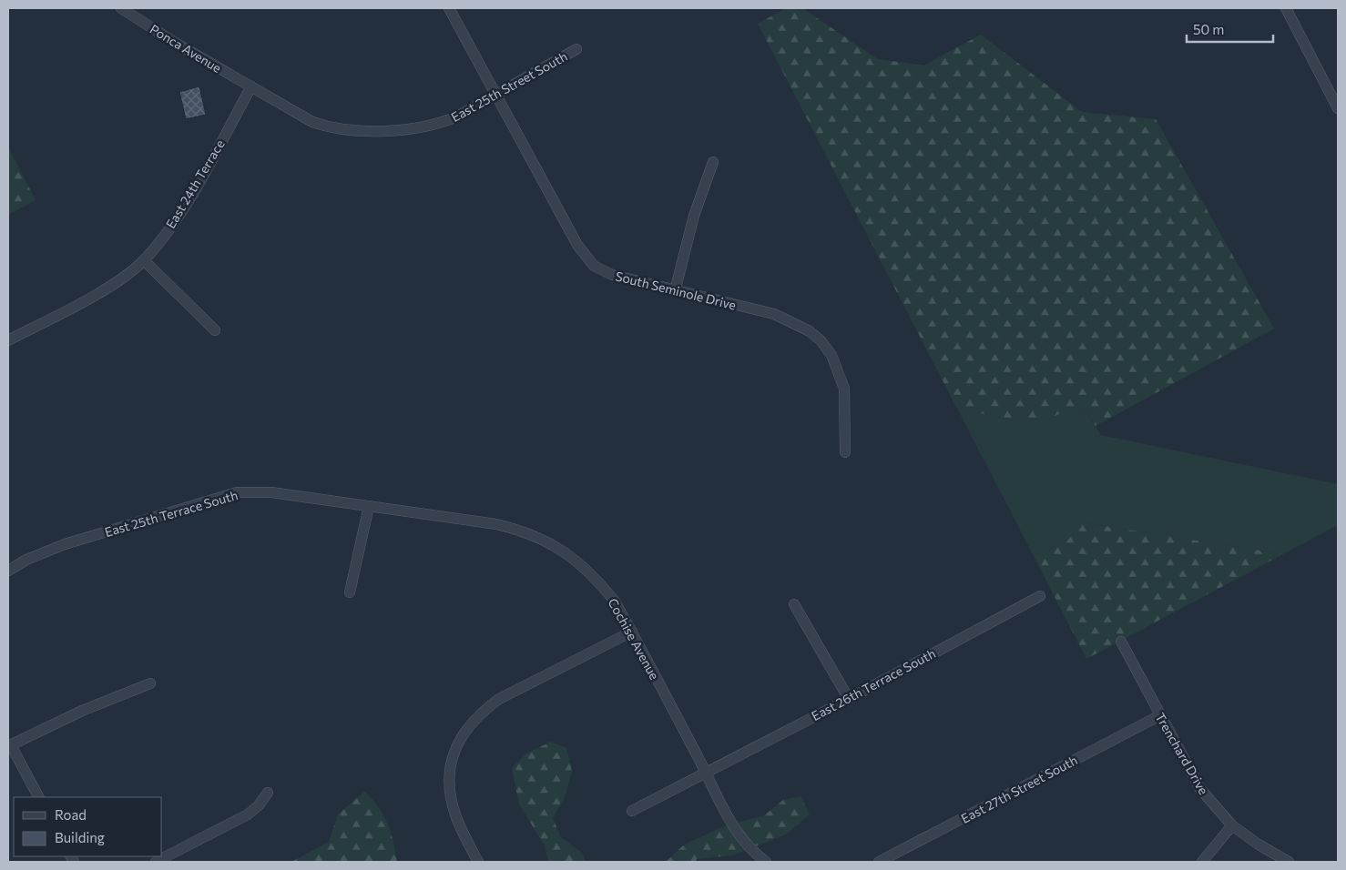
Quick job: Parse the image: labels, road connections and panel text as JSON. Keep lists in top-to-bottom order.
{
  "streets": {
    "street": [
      "Ponca Avenue",
      "East 25th Street South",
      "East 24th Terrace",
      "South Seminole Drive",
      "East 25th Terrace South",
      "Cochise Avenue",
      "East 26th Terrace South",
      "Trenchard Drive",
      "East 27th Street South"
    ]
  },
  "crossings": [
    ["Ponca Avenue", "East 25th Street South"],
    ["Ponca Avenue", "East 24th Terrace"],
    ["East 25th Street South", "South Seminole Drive"],
    ["East 25th Terrace South", "Cochise Avenue"],
    ["Cochise Avenue", "East 26th Terrace South"],
    ["Trenchard Drive", "East 27th Street South"]
  ],
  "legend": ["Road", "Building"],
  "scale_bar": "50 m"
}
